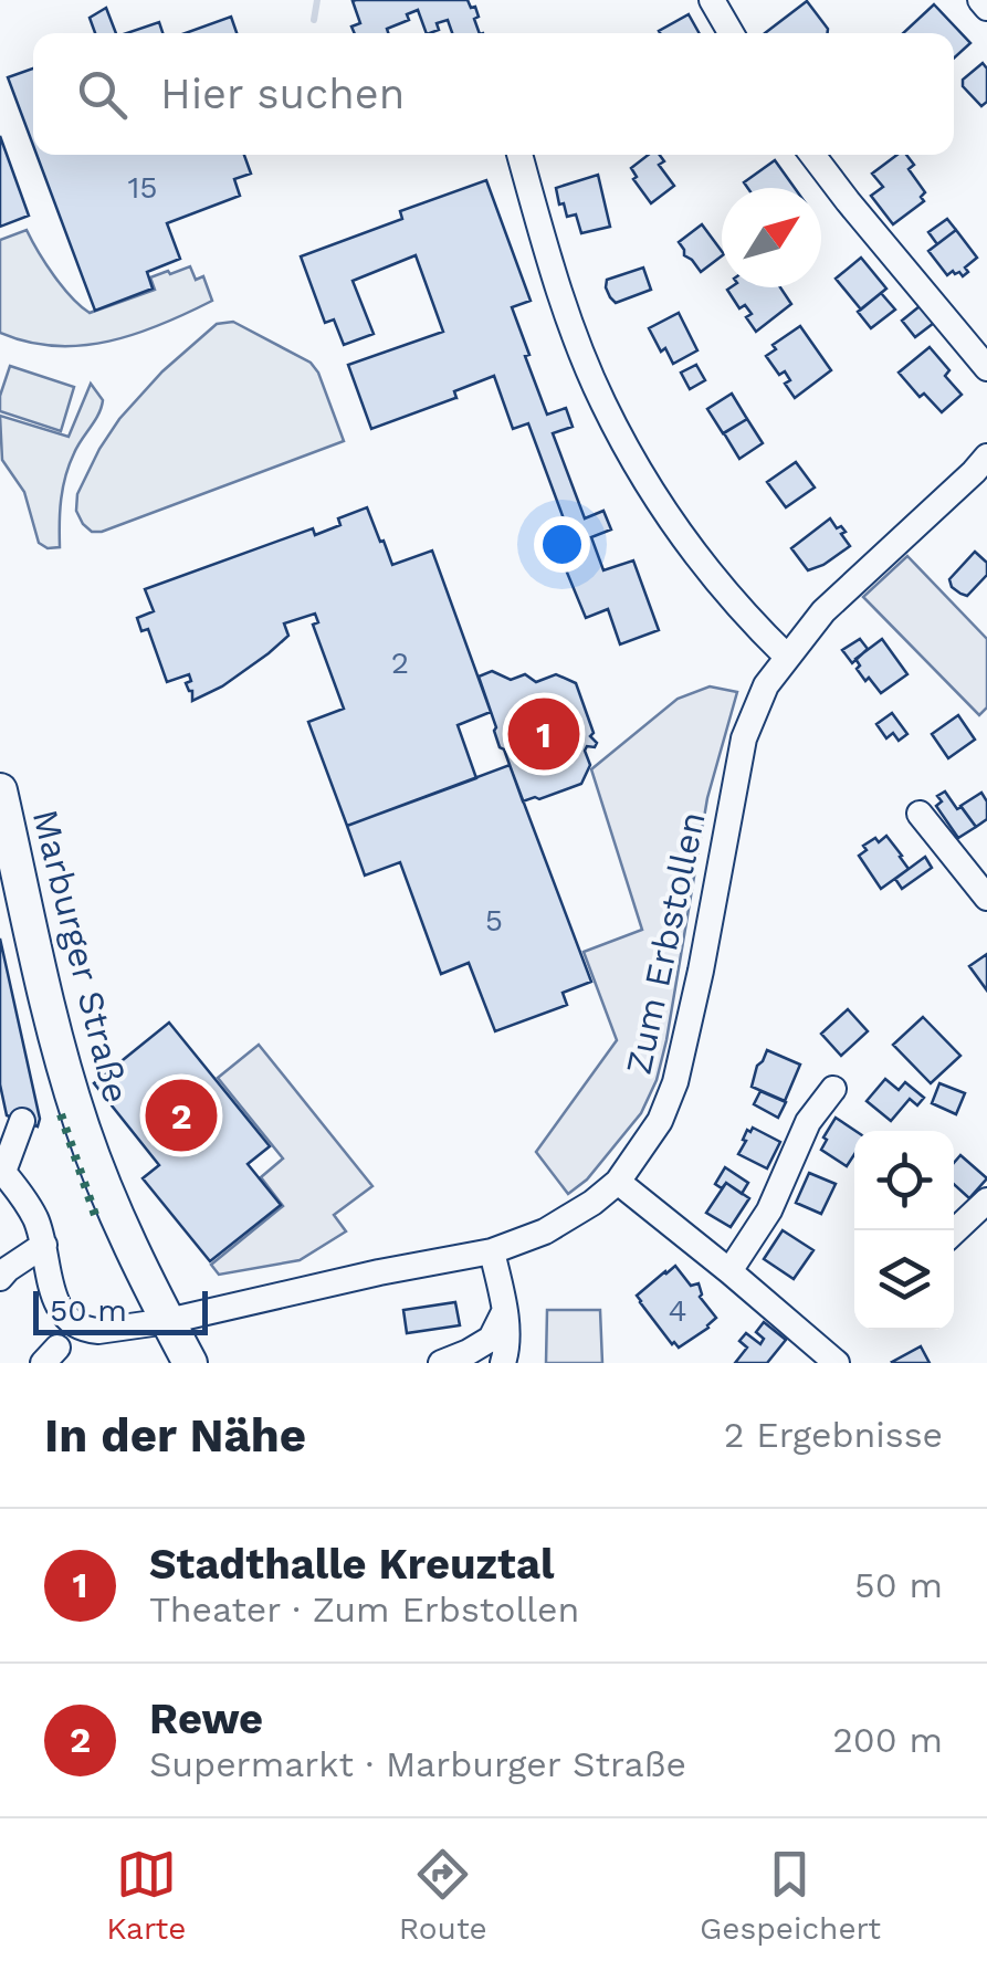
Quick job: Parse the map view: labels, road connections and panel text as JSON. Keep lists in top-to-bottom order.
{
  "streets": {
    "main road": ["Marburger Straße"],
    "street": ["Zum Erbstollen"]
  },
  "crossings": [
    ["Zum Erbstollen", "Marburger Straße"]
  ],
  "house_numbers": [
    "15",
    "2",
    "5",
    "4"
  ],
  "scale_bar": "50 m",
  "north": "top right",
  "page": {
    "search": "Hier suchen",
    "pins": ["1", "2"],
    "scale": "50 m",
    "heading": ["In der Nähe", "2 Ergebnisse"],
    "list": [
      {
        "mark": "1",
        "name": "Stadthalle Kreuztal",
        "note": "Theater · Zum Erbstollen",
        "value": "50 m"
      },
      {
        "mark": "2",
        "name": "Rewe",
        "note": "Supermarkt · Marburger Straße",
        "value": "200 m"
      }
    ],
    "nav": ["Karte", "Route", "Gespeichert"]
  }
}
